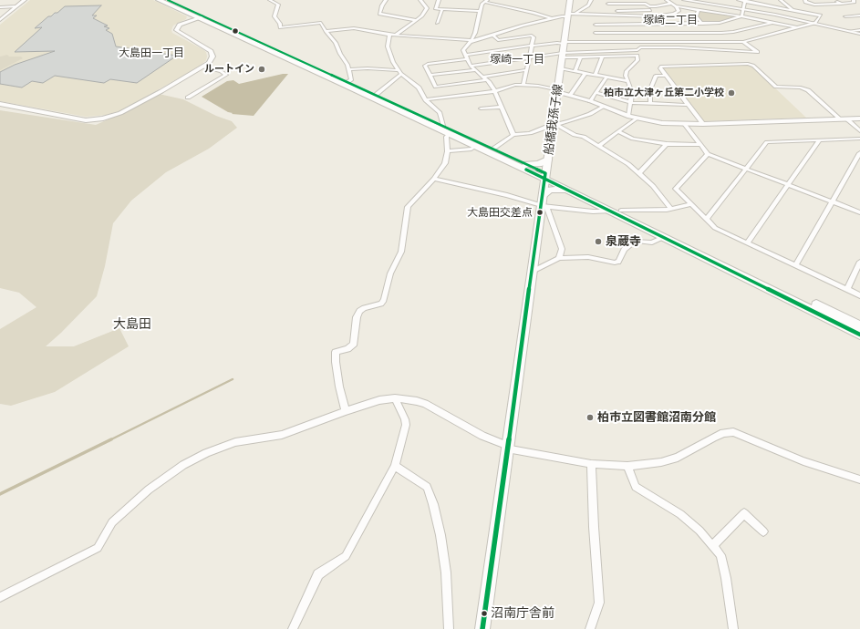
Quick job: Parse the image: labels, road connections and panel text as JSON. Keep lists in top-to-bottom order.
{
  "streets": {
    "main road": ["船橋我孫子線"]
  },
  "districts": [
    "塚崎二丁目",
    "大島田一丁目",
    "塚崎一丁目",
    "大島田"
  ],
  "places": [
    "ルートイン",
    "柏市立大津ヶ丘第二小学校",
    "大島田交差点",
    "泉蔵寺",
    "柏市立図書館沼南分館",
    "沼南庁舎前"
  ]
}
